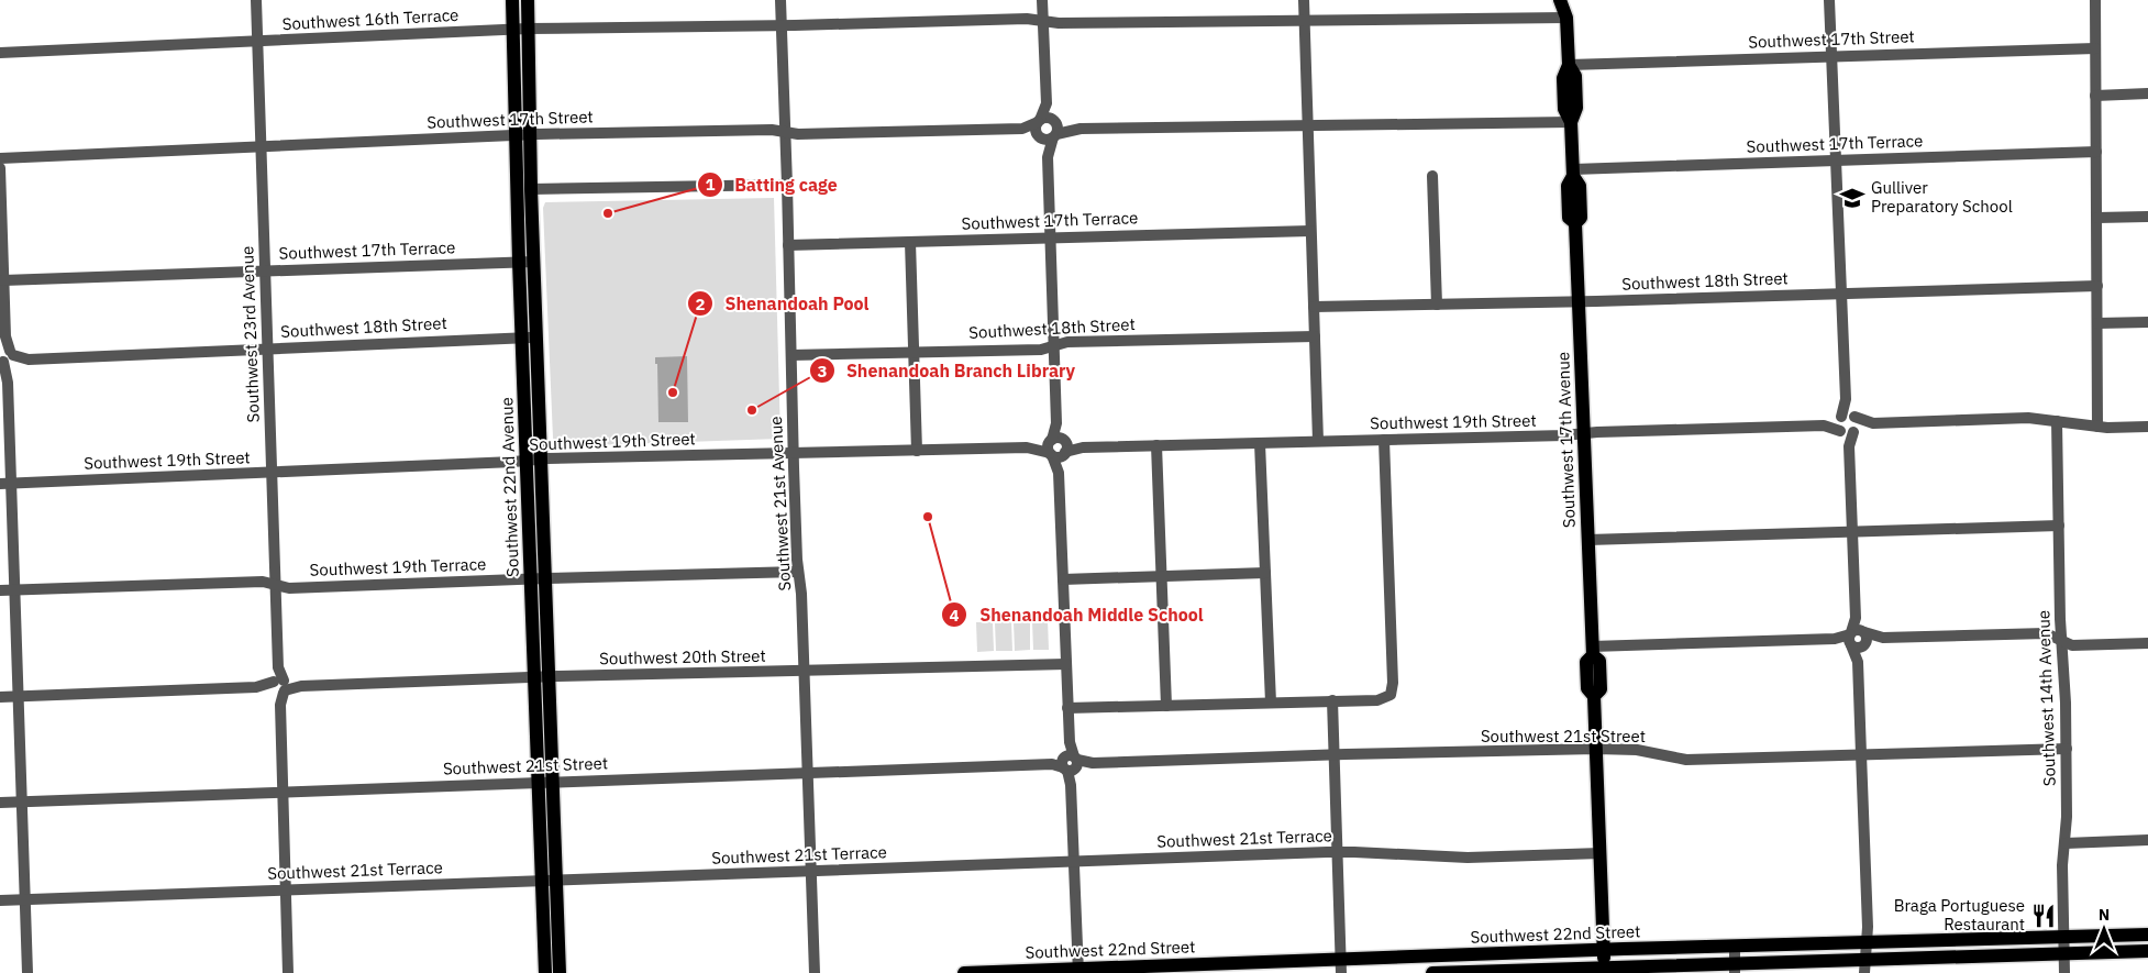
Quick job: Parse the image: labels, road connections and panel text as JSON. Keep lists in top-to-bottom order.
{
  "streets": {
    "main road": ["Southwest 17th Avenue", "Southwest 22nd Avenue", "Southwest 22nd Street"],
    "street": [
      "Southwest 16th Terrace",
      "Southwest 17th Street",
      "Southwest 17th Terrace",
      "Southwest 18th Street",
      "Southwest 23rd Avenue",
      "Southwest 19th Street",
      "Southwest 21st Avenue",
      "Southwest 19th Terrace",
      "Southwest 20th Street",
      "Southwest 14th Avenue",
      "Southwest 21st Street",
      "Southwest 21st Terrace"
    ]
  },
  "crossings": [
    ["Southwest 16th Terrace", "Southwest 23rd Avenue"],
    ["Southwest 16th Terrace", "Southwest 17th Avenue"],
    ["Southwest 16th Terrace", "Southwest 22nd Avenue"],
    ["Southwest 16th Terrace", "Southwest 21st Avenue"],
    ["Southwest 17th Street", "Southwest 23rd Avenue"],
    ["Southwest 17th Street", "Southwest 17th Avenue"],
    ["Southwest 17th Street", "Southwest 22nd Avenue"],
    ["Southwest 17th Street", "Southwest 21st Avenue"],
    ["Southwest 17th Terrace", "Southwest 23rd Avenue"],
    ["Southwest 17th Terrace", "Southwest 17th Avenue"],
    ["Southwest 17th Terrace", "Southwest 22nd Avenue"],
    ["Southwest 17th Terrace", "Southwest 21st Avenue"],
    ["Southwest 18th Street", "Southwest 23rd Avenue"],
    ["Southwest 18th Street", "Southwest 17th Avenue"],
    ["Southwest 18th Street", "Southwest 22nd Avenue"],
    ["Southwest 18th Street", "Southwest 21st Avenue"],
    ["Southwest 23rd Avenue", "Southwest 19th Street"],
    ["Southwest 23rd Avenue", "Southwest 19th Terrace"],
    ["Southwest 23rd Avenue", "Southwest 20th Street"],
    ["Southwest 23rd Avenue", "Southwest 21st Street"],
    ["Southwest 23rd Avenue", "Southwest 21st Terrace"],
    ["Southwest 19th Street", "Southwest 17th Avenue"],
    ["Southwest 19th Street", "Southwest 22nd Avenue"],
    ["Southwest 19th Street", "Southwest 21st Avenue"],
    ["Southwest 17th Avenue", "Southwest 21st Street"],
    ["Southwest 17th Avenue", "Southwest 21st Terrace"],
    ["Southwest 17th Avenue", "Southwest 22nd Street"],
    ["Southwest 22nd Avenue", "Southwest 19th Terrace"],
    ["Southwest 22nd Avenue", "Southwest 20th Street"],
    ["Southwest 22nd Avenue", "Southwest 21st Street"],
    ["Southwest 22nd Avenue", "Southwest 21st Terrace"],
    ["Southwest 21st Avenue", "Southwest 19th Terrace"],
    ["Southwest 21st Avenue", "Southwest 20th Street"],
    ["Southwest 21st Avenue", "Southwest 21st Street"],
    ["Southwest 21st Avenue", "Southwest 21st Terrace"],
    ["Southwest 14th Avenue", "Southwest 21st Street"],
    ["Southwest 14th Avenue", "Southwest 22nd Street"]
  ],
  "places": {
    "school or university": ["Gulliver Preparatory School"],
    "other": [
      "Batting cage",
      "Shenandoah Pool",
      "Shenandoah Branch Library",
      "Shenandoah Middle School"
    ],
    "restaurant": ["Braga Portuguese Restaurant"]
  },
  "north": "top"
}
